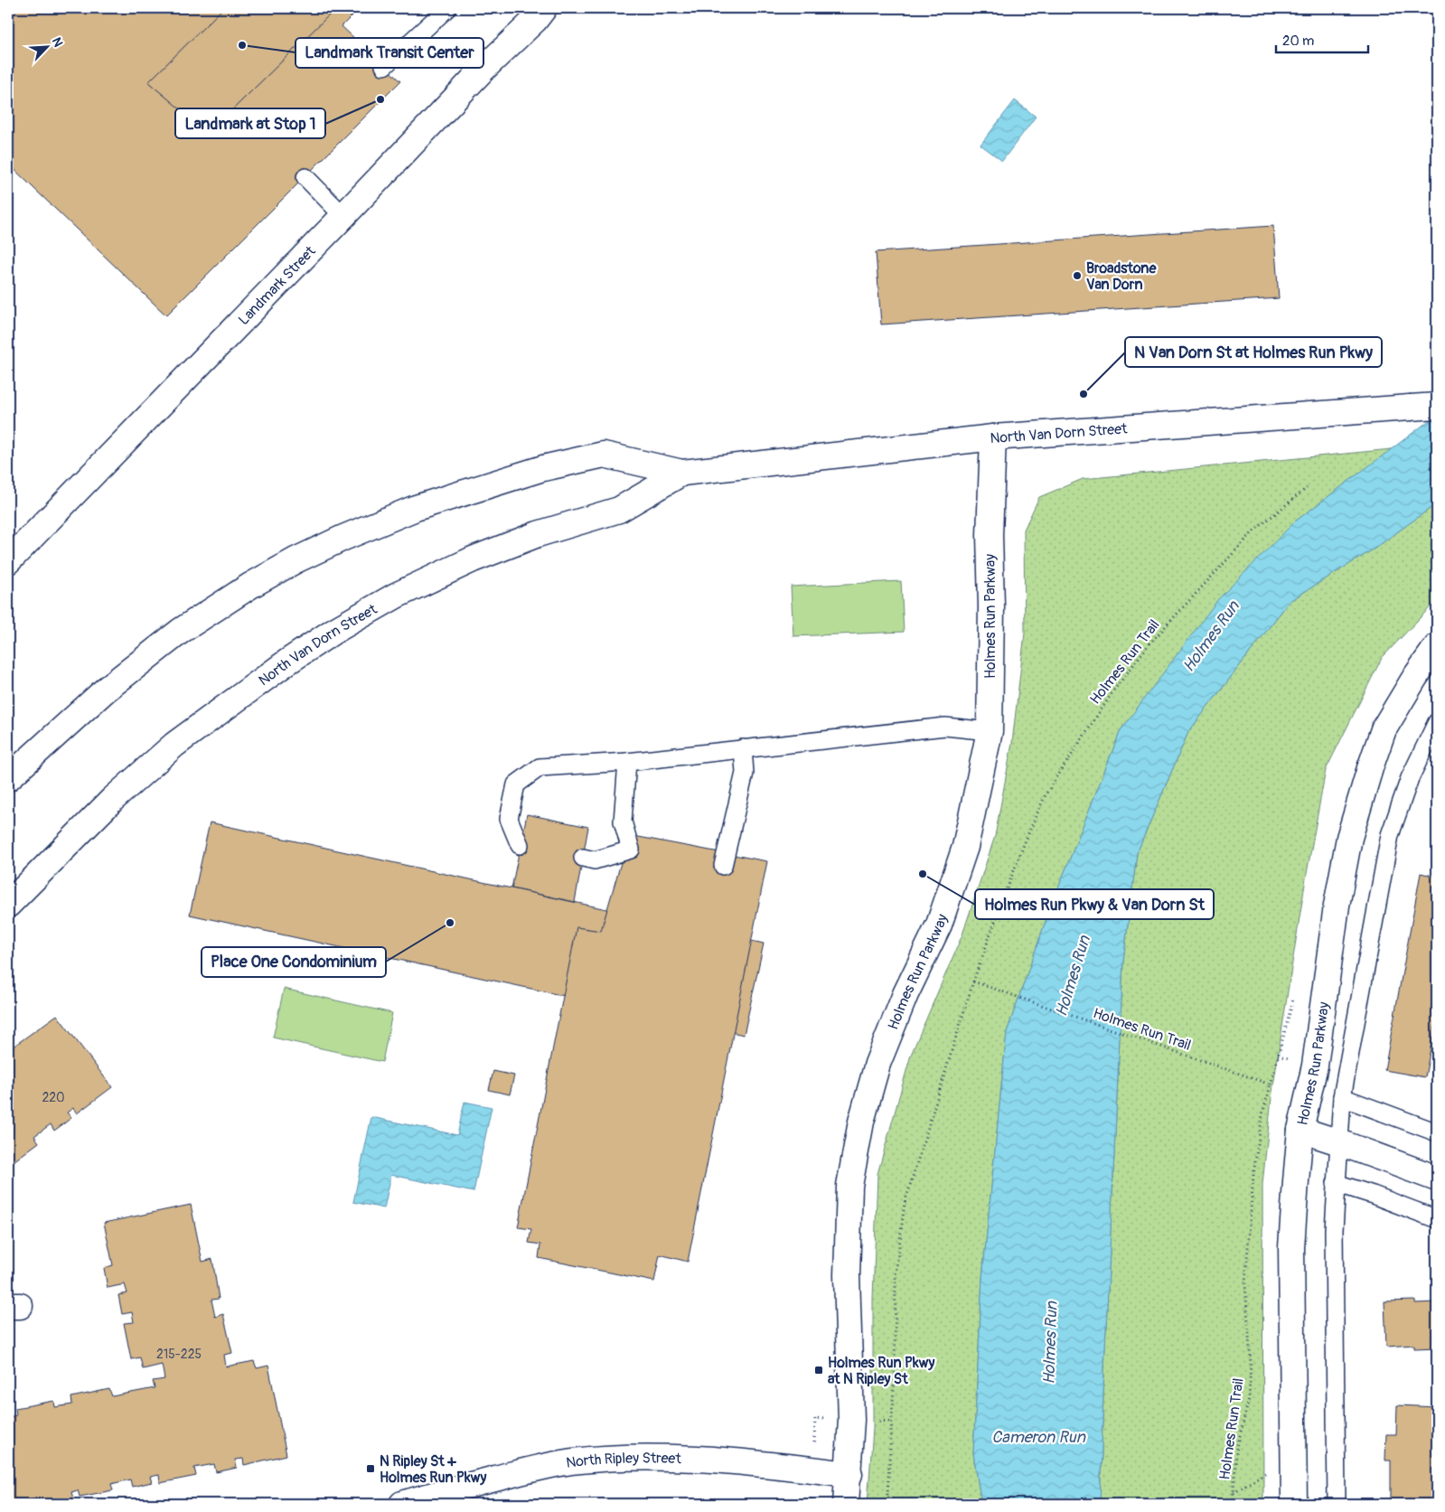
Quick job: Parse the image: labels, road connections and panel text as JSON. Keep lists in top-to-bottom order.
{
  "streets": {
    "street": [
      "Landmark Street",
      "North Van Dorn Street",
      "Holmes Run Parkway",
      "North Ripley Street"
    ],
    "path": ["Holmes Run Trail"]
  },
  "crossings": [
    ["North Van Dorn Street", "Holmes Run Parkway"],
    ["Holmes Run Parkway", "North Ripley Street"]
  ],
  "water": ["Holmes Run", "Cameron Run"],
  "places": {
    "other": [
      "Landmark Transit Center",
      "Landmark at Stop 1",
      "Broadstone Van Dorn",
      "N Van Dorn St at Holmes Run Pkwy",
      "Holmes Run Pkwy & Van Dorn St",
      "Place One Condominium"
    ],
    "transit": ["Holmes Run Pkwy at N Ripley St", "N Ripley St + Holmes Run Pkwy"]
  },
  "house_numbers": ["220", "215-225"],
  "scale_bar": "20 m",
  "north": "top right"
}
